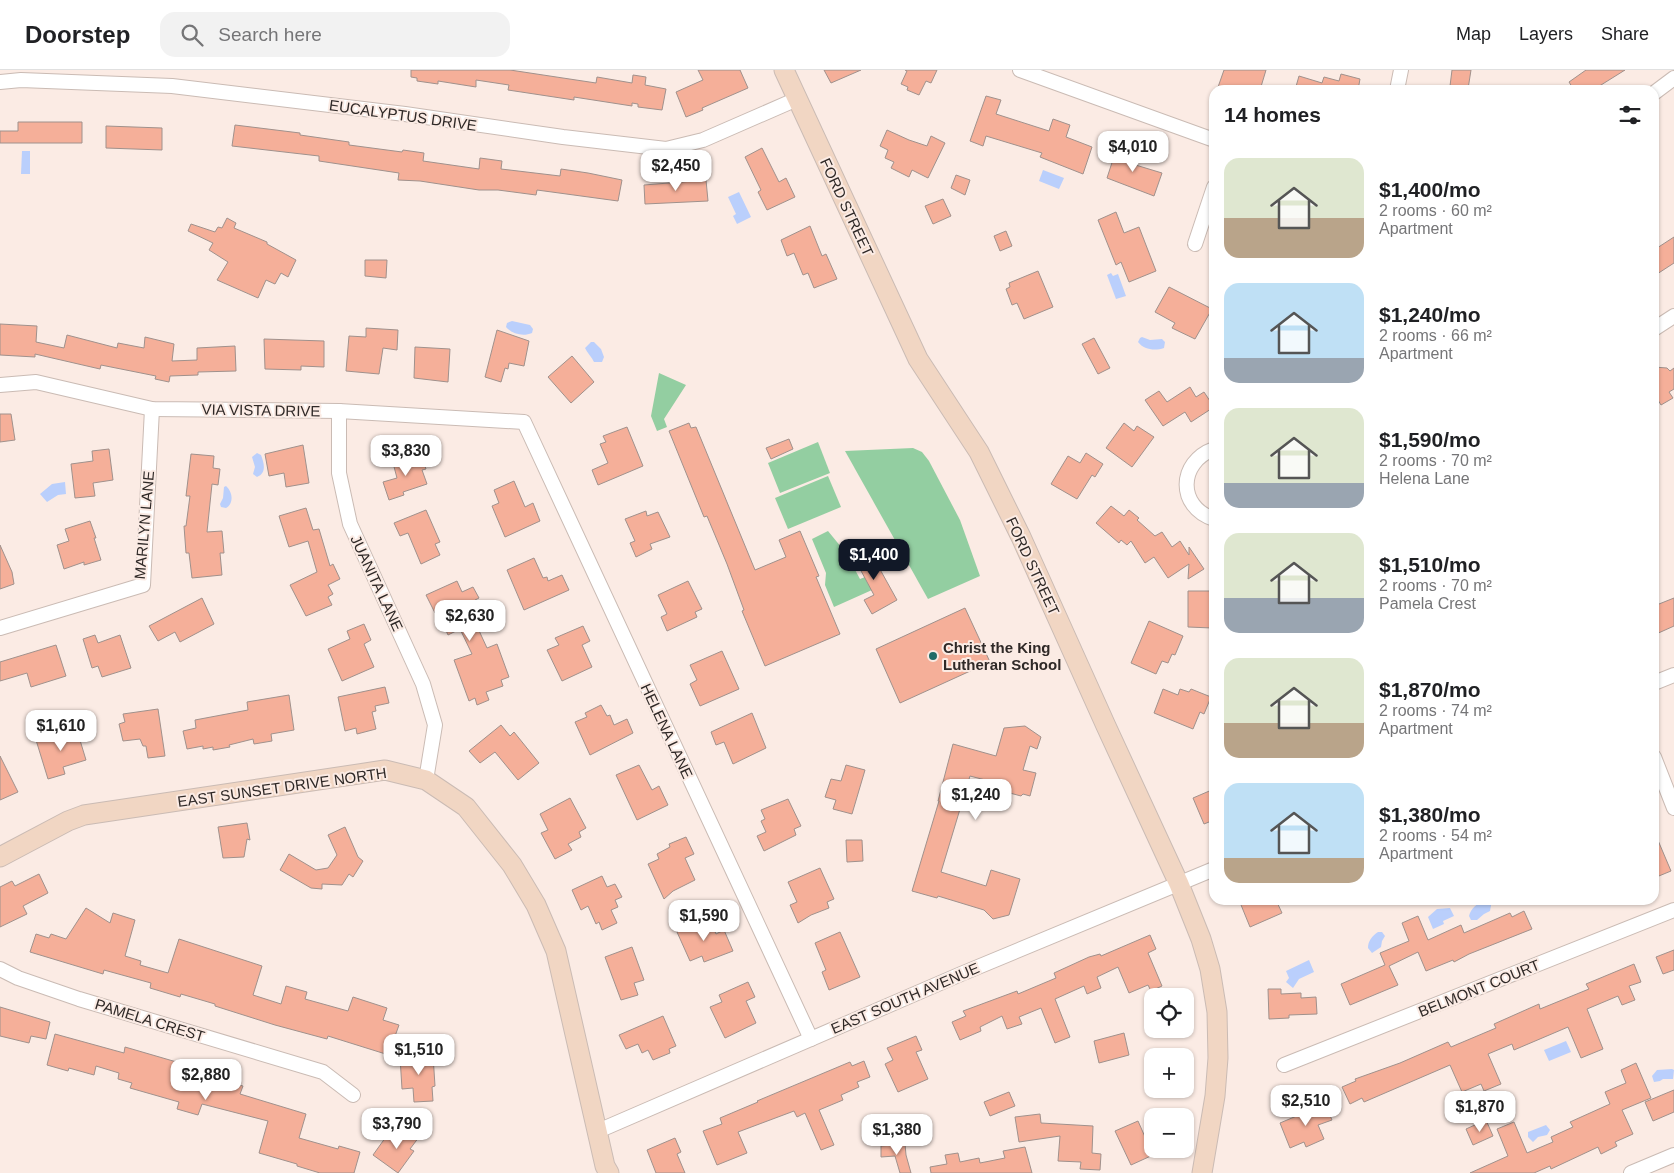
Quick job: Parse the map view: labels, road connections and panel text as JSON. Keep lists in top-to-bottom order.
{
  "streets": {
    "street": [
      "EUCALYPTUS DRIVE",
      "FORD STREET",
      "VIA VISTA DRIVE",
      "MARILYN LANE",
      "JUANITA LANE",
      "HELENA LANE",
      "EAST SUNSET DRIVE NORTH",
      "BELMONT COURT",
      "EAST SOUTH AVENUE",
      "PAMELA CREST"
    ]
  },
  "crossings": [
    ["EUCALYPTUS DRIVE", "FORD STREET"],
    ["FORD STREET", "EAST SOUTH AVENUE"],
    ["VIA VISTA DRIVE", "MARILYN LANE"],
    ["VIA VISTA DRIVE", "JUANITA LANE"],
    ["VIA VISTA DRIVE", "HELENA LANE"],
    ["JUANITA LANE", "EAST SUNSET DRIVE NORTH"],
    ["HELENA LANE", "EAST SOUTH AVENUE"],
    ["EAST SUNSET DRIVE NORTH", "EAST SOUTH AVENUE"]
  ],
  "places": ["Christ the King Lutheran School"],
  "page": {
    "header": "Doorstep",
    "search": "Search here",
    "nav": ["Map", "Layers", "Share"],
    "heading": "14 homes",
    "price": [
      "$4,010",
      "$2,450",
      "$3,830",
      "$1,400",
      "$2,630",
      "$1,610",
      "$1,240",
      "$1,590",
      "$1,510",
      "$2,880",
      "$2,510",
      "$1,870",
      "$3,790",
      "$1,380"
    ],
    "list": [
      {
        "name": "$1,400/mo",
        "note": "2 rooms · 60 m² · Apartment"
      },
      {
        "name": "$1,240/mo",
        "note": "2 rooms · 66 m² · Apartment"
      },
      {
        "name": "$1,590/mo",
        "note": "2 rooms · 70 m² · Helena Lane"
      },
      {
        "name": "$1,510/mo",
        "note": "2 rooms · 70 m² · Pamela Crest"
      },
      {
        "name": "$1,870/mo",
        "note": "2 rooms · 74 m² · Apartment"
      },
      {
        "name": "$1,380/mo",
        "note": "2 rooms · 54 m² · Apartment"
      }
    ],
    "map_buttons": ["+", "−"]
  }
}
